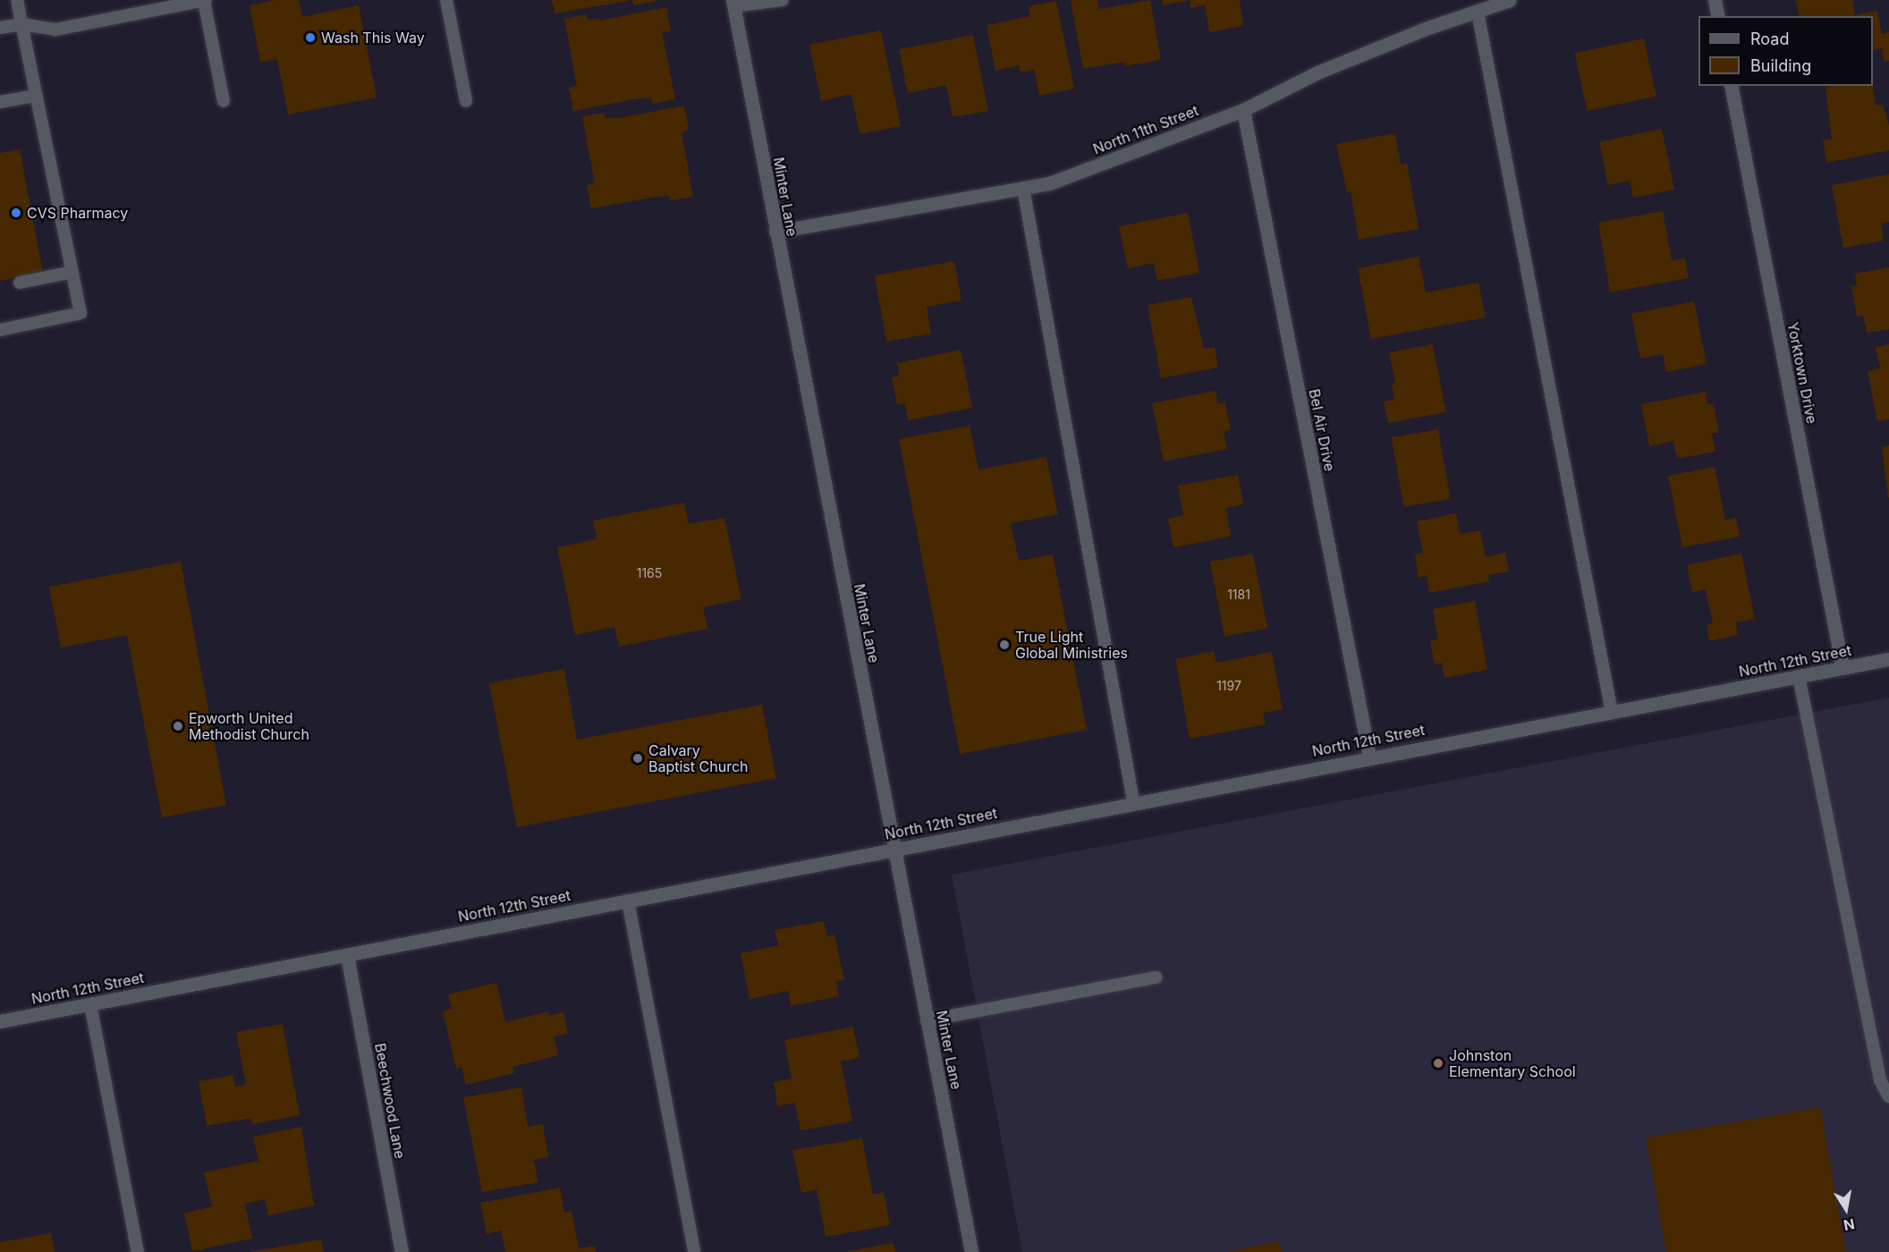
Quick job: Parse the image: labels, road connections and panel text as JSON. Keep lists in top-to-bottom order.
{
  "streets": {
    "street": [
      "North 11th Street",
      "Minter Lane",
      "Yorktown Drive",
      "Bel Air Drive",
      "North 12th Street",
      "Beechwood Lane"
    ]
  },
  "crossings": [
    ["North 11th Street", "Minter Lane"],
    ["North 11th Street", "Bel Air Drive"],
    ["Minter Lane", "North 12th Street"],
    ["Yorktown Drive", "North 12th Street"],
    ["Bel Air Drive", "North 12th Street"],
    ["North 12th Street", "Beechwood Lane"]
  ],
  "places": [
    "Wash This Way",
    "CVS Pharmacy",
    "True Light Global Ministries",
    "Epworth United Methodist Church",
    "Calvary Baptist Church",
    "Johnston Elementary School"
  ],
  "house_numbers": ["1165", "1181", "1197"],
  "legend": ["Road", "Building"],
  "north": "bottom"
}
